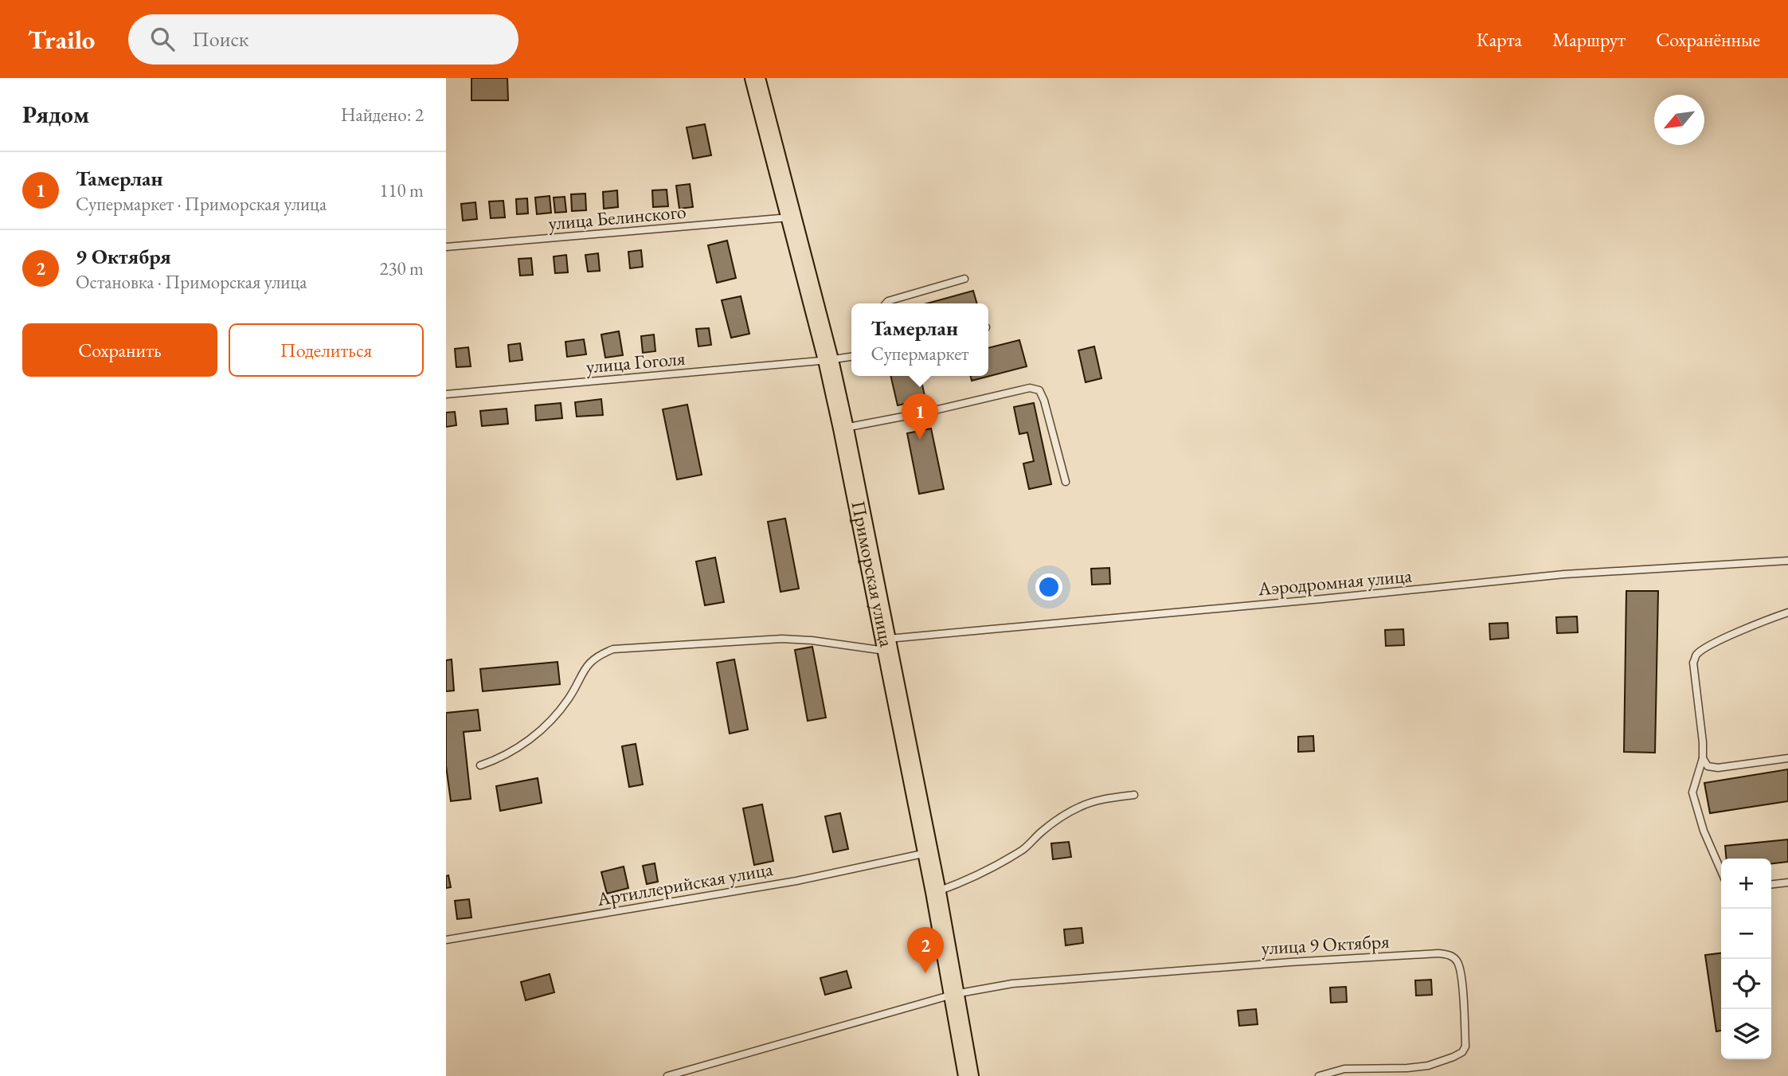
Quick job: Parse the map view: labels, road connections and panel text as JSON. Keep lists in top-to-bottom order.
{
  "streets": {
    "main road": ["Приморская улица"],
    "lane": [
      "улица Белинского",
      "улица Гоголя",
      "Аэродромная улица",
      "Артиллерийская улица",
      "улица 9 Октября"
    ]
  },
  "crossings": [
    ["улица Белинского", "Приморская улица"],
    ["улица Гоголя", "Приморская улица"],
    ["Приморская улица", "Аэродромная улица"],
    ["Приморская улица", "Артиллерийская улица"],
    ["Приморская улица", "улица 9 Октября"]
  ],
  "north": "bottom left",
  "page": {
    "header": "Trailo",
    "search": "Поиск",
    "nav": ["Карта", "Маршрут", "Сохранённые"],
    "heading": ["Рядом", "Найдено: 2"],
    "list": [
      {
        "mark": "1",
        "name": "Тамерлан",
        "note": "Супермаркет · Приморская улица",
        "value": "110 m"
      },
      {
        "mark": "2",
        "name": "9 Октября",
        "note": "Остановка · Приморская улица",
        "value": "230 m"
      }
    ],
    "popup": ["Тамерлан", "Супермаркет"],
    "buttons": ["Сохранить", "Поделиться"],
    "pins": ["1", "2"],
    "map_buttons": ["+", "−"]
  }
}
